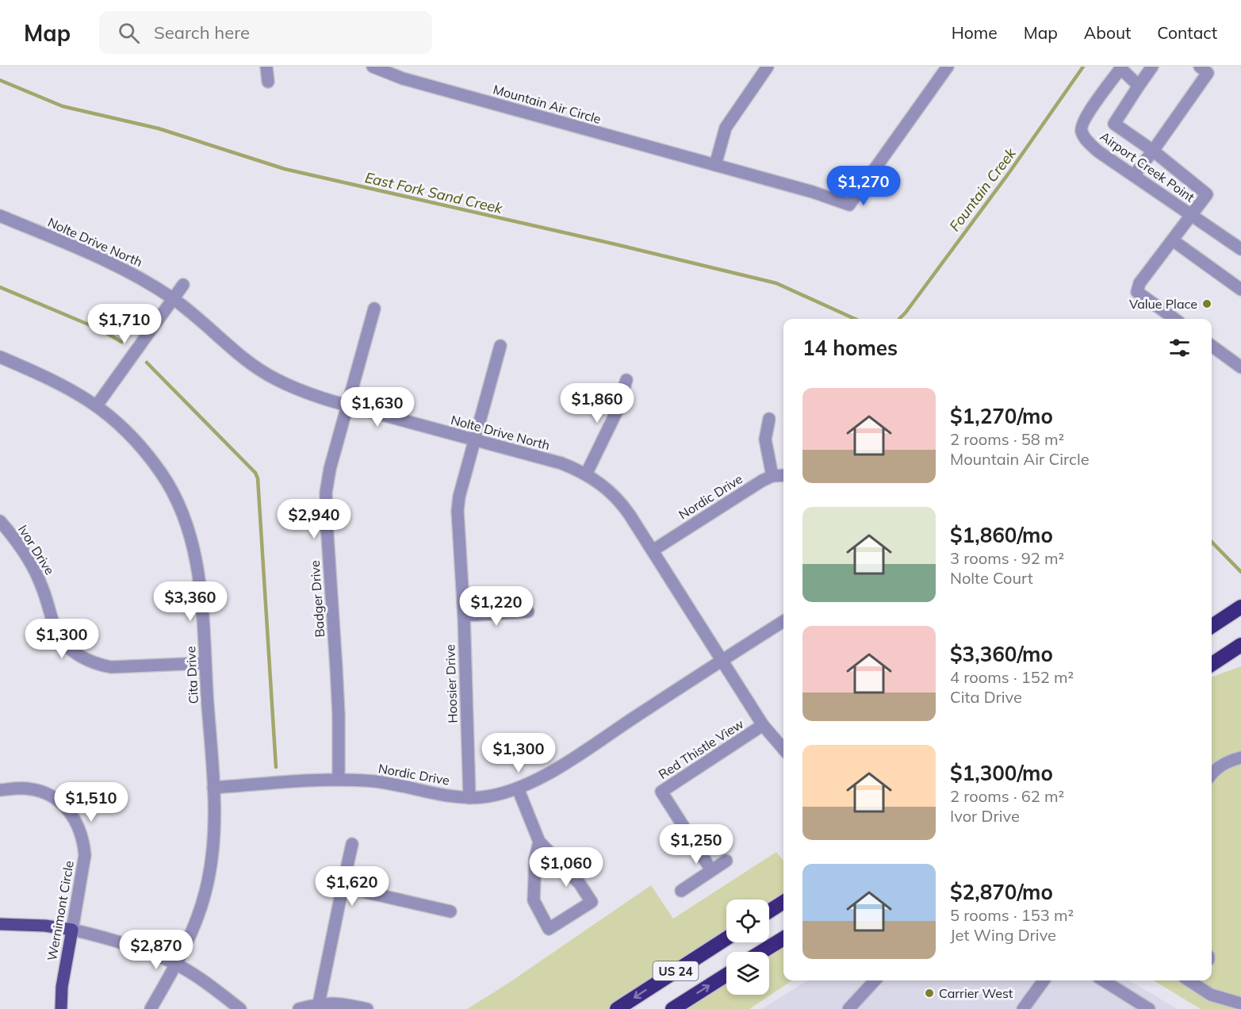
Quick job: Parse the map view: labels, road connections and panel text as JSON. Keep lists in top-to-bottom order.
{
  "streets": {
    "highway": ["US 24"],
    "main road": ["Wernimont Circle"],
    "street": [
      "Mountain Air Circle",
      "Airport Creek Point",
      "Nolte Drive North",
      "Nordic Drive",
      "Ivor Drive",
      "Badger Drive",
      "Cita Drive",
      "Hoosier Drive",
      "Red Thistle View"
    ]
  },
  "crossings": [
    ["Nolte Drive North", "Nordic Drive"],
    ["Nolte Drive North", "Badger Drive"],
    ["Nolte Drive North", "Hoosier Drive"],
    ["Nolte Drive North", "Red Thistle View"],
    ["Nordic Drive", "Badger Drive"],
    ["Nordic Drive", "Cita Drive"],
    ["Nordic Drive", "Hoosier Drive"],
    ["Ivor Drive", "Cita Drive"]
  ],
  "water": ["Fountain Creek", "East Fork Sand Creek"],
  "places": ["Value Place", "Carrier West"],
  "page": {
    "header": "Map",
    "search": "Search here",
    "nav": [
      "Home",
      "Map",
      "About",
      "Contact"
    ],
    "price": [
      "$1,270",
      "$1,710",
      "$1,860",
      "$1,630",
      "$2,940",
      "$3,360",
      "$1,220",
      "$1,300",
      "$1,300",
      "$1,510",
      "$1,250",
      "$1,060",
      "$1,620",
      "$2,870"
    ],
    "heading": "14 homes",
    "list": [
      {
        "name": "$1,270/mo",
        "note": "2 rooms · 58 m² · Mountain Air Circle"
      },
      {
        "name": "$1,860/mo",
        "note": "3 rooms · 92 m² · Nolte Court"
      },
      {
        "name": "$3,360/mo",
        "note": "4 rooms · 152 m² · Cita Drive"
      },
      {
        "name": "$1,300/mo",
        "note": "2 rooms · 62 m² · Ivor Drive"
      },
      {
        "name": "$2,870/mo",
        "note": "5 rooms · 153 m² · Jet Wing Drive"
      }
    ]
  }
}
